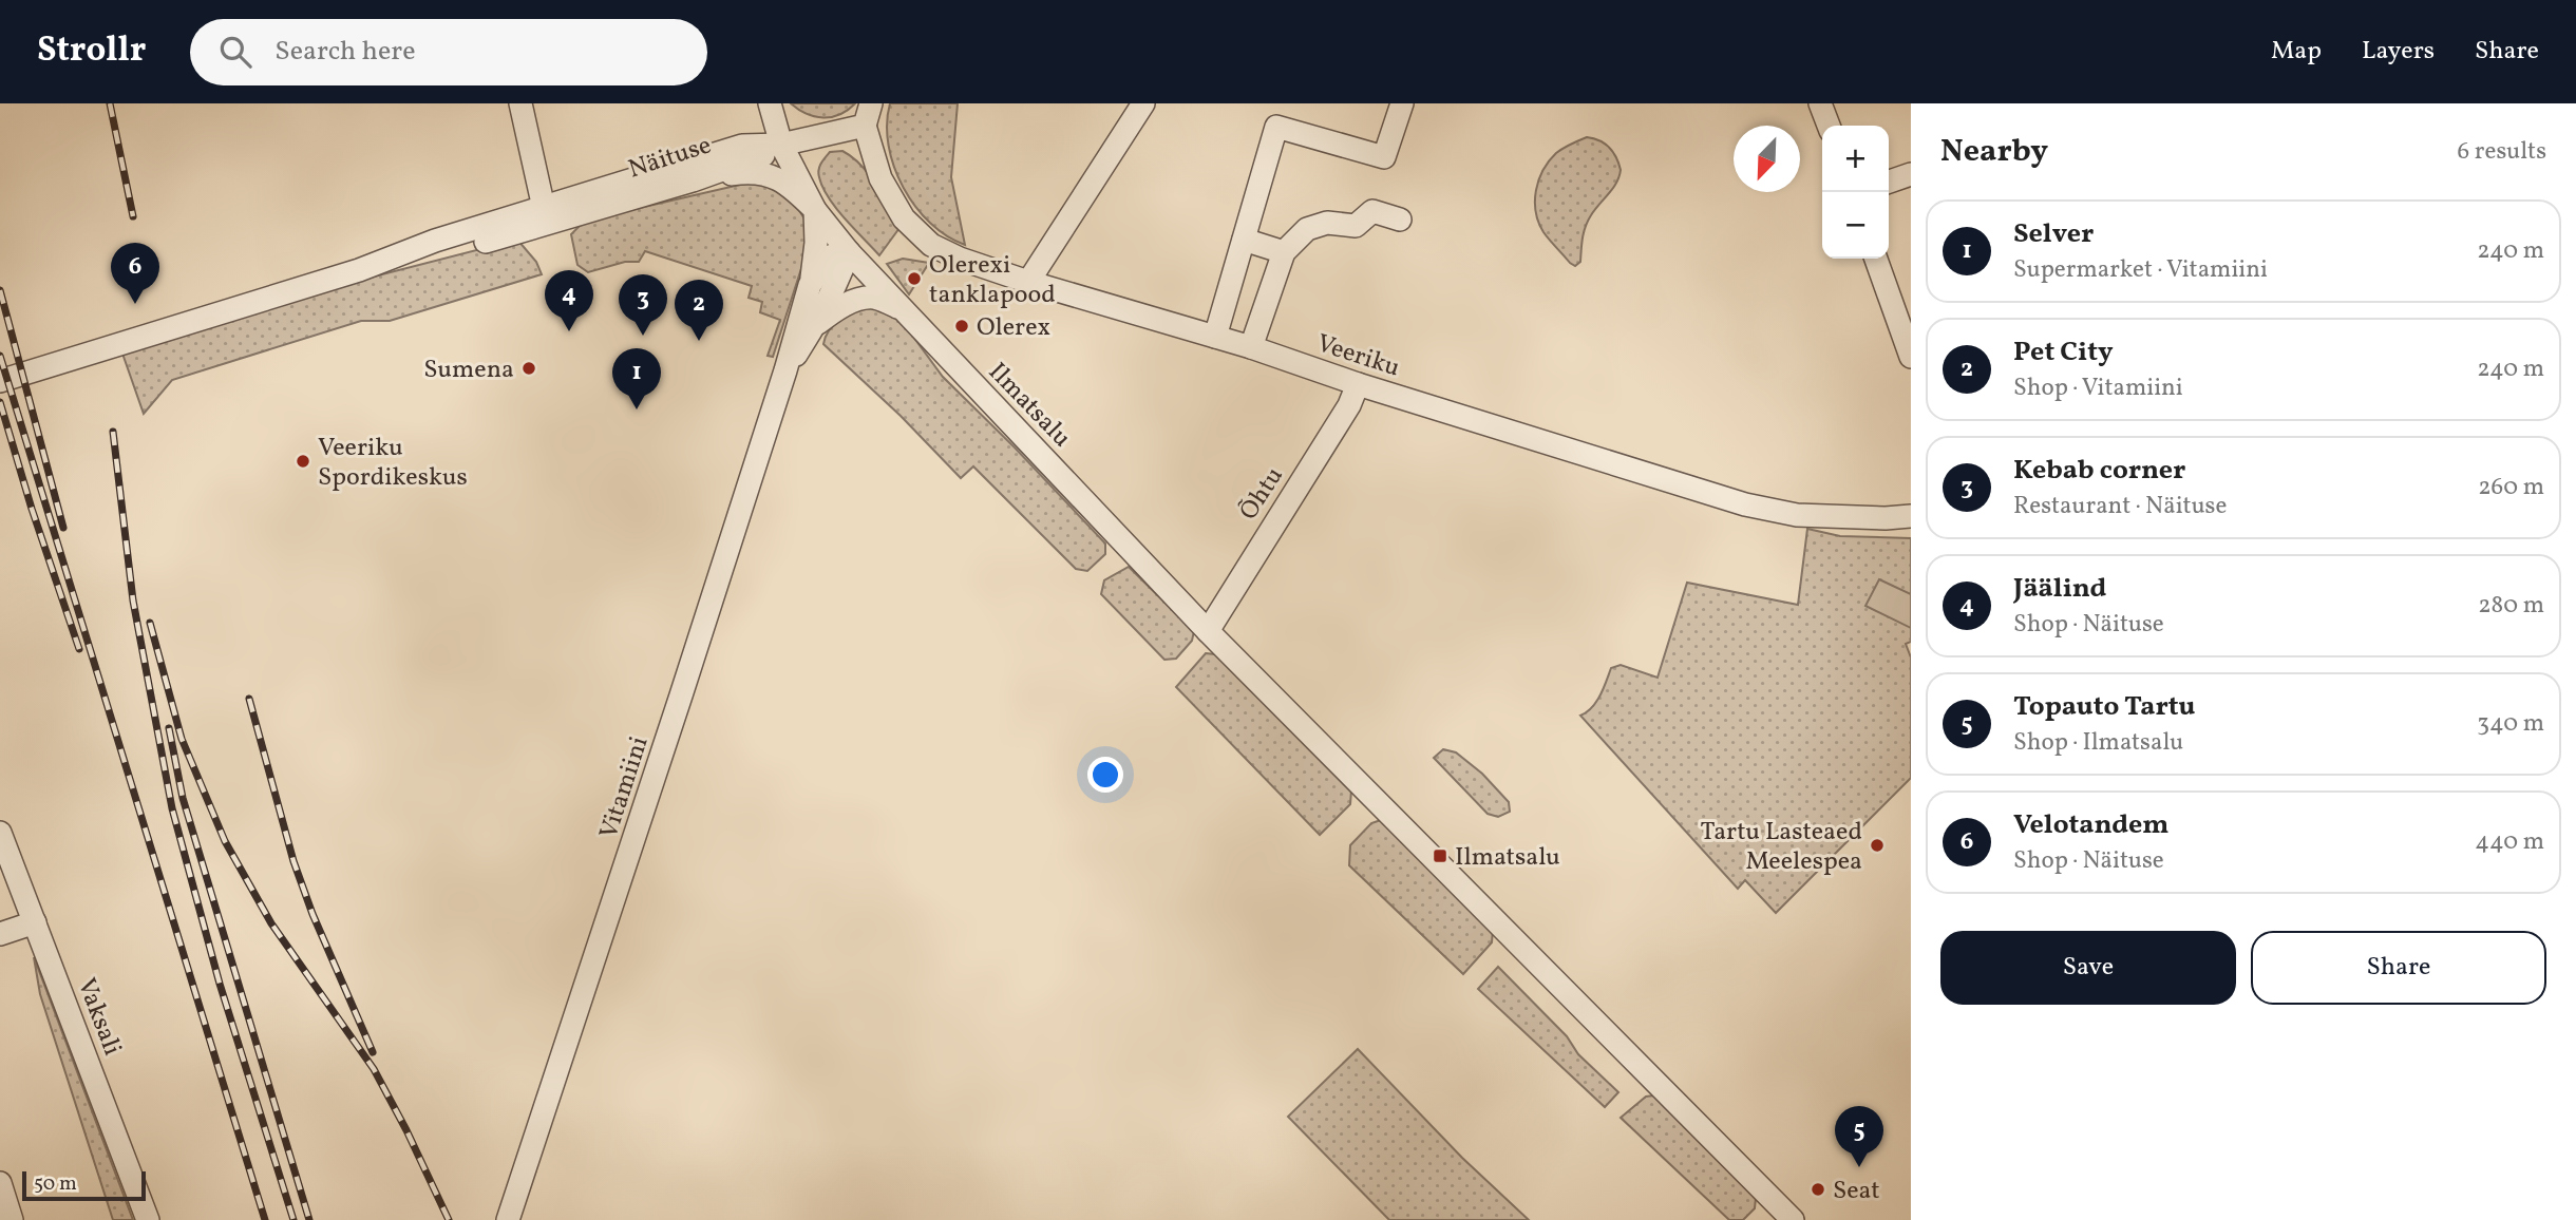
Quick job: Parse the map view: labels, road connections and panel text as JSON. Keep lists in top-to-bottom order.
{
  "streets": {
    "street": [
      "Näituse",
      "Veeriku",
      "Ilmatsalu",
      "Õhtu",
      "Vitamiini",
      "Vaksali"
    ]
  },
  "crossings": [
    ["Näituse", "Ilmatsalu"],
    ["Veeriku", "Õhtu"],
    ["Ilmatsalu", "Õhtu"],
    ["Ilmatsalu", "Vitamiini"]
  ],
  "places": {
    "other": [
      "Olerexi tanklapood",
      "Olerex",
      "Sumena",
      "Veeriku Spordikeskus",
      "Tartu Lasteaed Meelespea",
      "Seat"
    ],
    "transit": ["Ilmatsalu"]
  },
  "scale_bar": "50 m",
  "north": "bottom left",
  "page": {
    "header": "Strollr",
    "search": "Search here",
    "nav": ["Map", "Layers", "Share"],
    "heading": ["Nearby", "6 results"],
    "map_buttons": ["+", "−"],
    "list": [
      {
        "mark": "1",
        "name": "Selver",
        "note": "Supermarket · Vitamiini",
        "value": "240 m"
      },
      {
        "mark": "2",
        "name": "Pet City",
        "note": "Shop · Vitamiini",
        "value": "240 m"
      },
      {
        "mark": "3",
        "name": "Kebab corner",
        "note": "Restaurant · Näituse",
        "value": "260 m"
      },
      {
        "mark": "4",
        "name": "Jäälind",
        "note": "Shop · Näituse",
        "value": "280 m"
      },
      {
        "mark": "5",
        "name": "Topauto Tartu",
        "note": "Shop · Ilmatsalu",
        "value": "340 m"
      },
      {
        "mark": "6",
        "name": "Velotandem",
        "note": "Shop · Näituse",
        "value": "440 m"
      }
    ],
    "pins": [
      "6",
      "4",
      "3",
      "2",
      "1",
      "5"
    ],
    "buttons": ["Save", "Share"],
    "scale": "50 m"
  }
}
